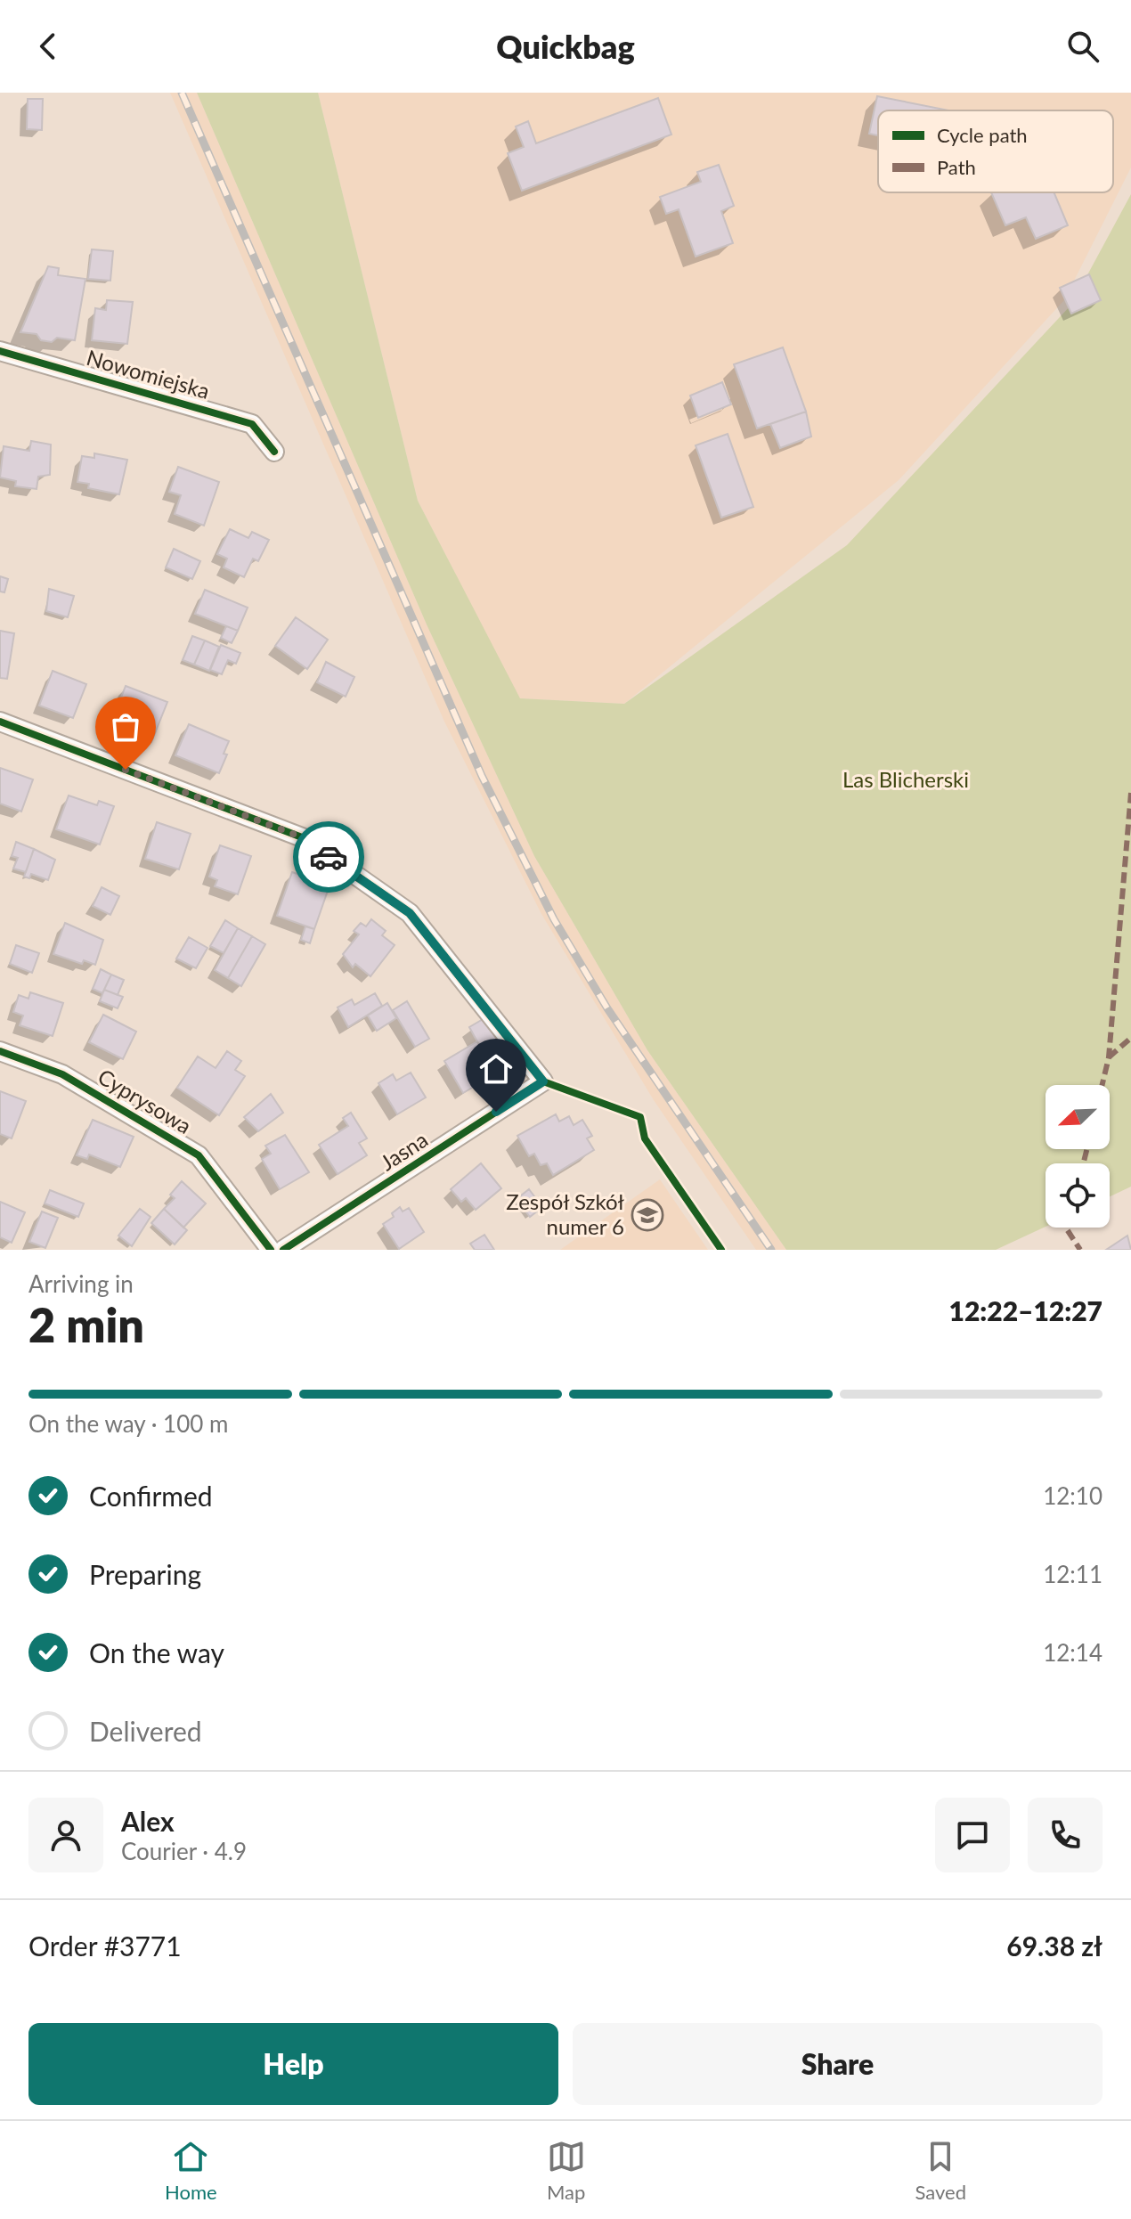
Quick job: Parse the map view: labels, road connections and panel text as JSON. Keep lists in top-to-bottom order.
{
  "streets": {
    "street": ["Nowomiejska", "Cyprysowa", "Jasna"]
  },
  "parks": ["Las Blicherski"],
  "places": {
    "school or university": ["Zespół Szkół numer 6"]
  },
  "legend": ["Cycle path", "Path"],
  "north": "bottom left",
  "page": {
    "header": "Quickbag",
    "heading": ["2 min", "Arriving in", "12:22–12:27"],
    "panel": [
      "Alex",
      "Courier · 4.9",
      "Order #3771",
      "69.38 zł"
    ],
    "bar": "On the way · 100 m",
    "list": [
      ["Confirmed", "12:10"],
      ["Preparing", "12:11"],
      ["On the way", "12:14"],
      "Delivered"
    ],
    "buttons": ["Help", "Share"],
    "tabs": ["Home", "Map", "Saved"]
  }
}
